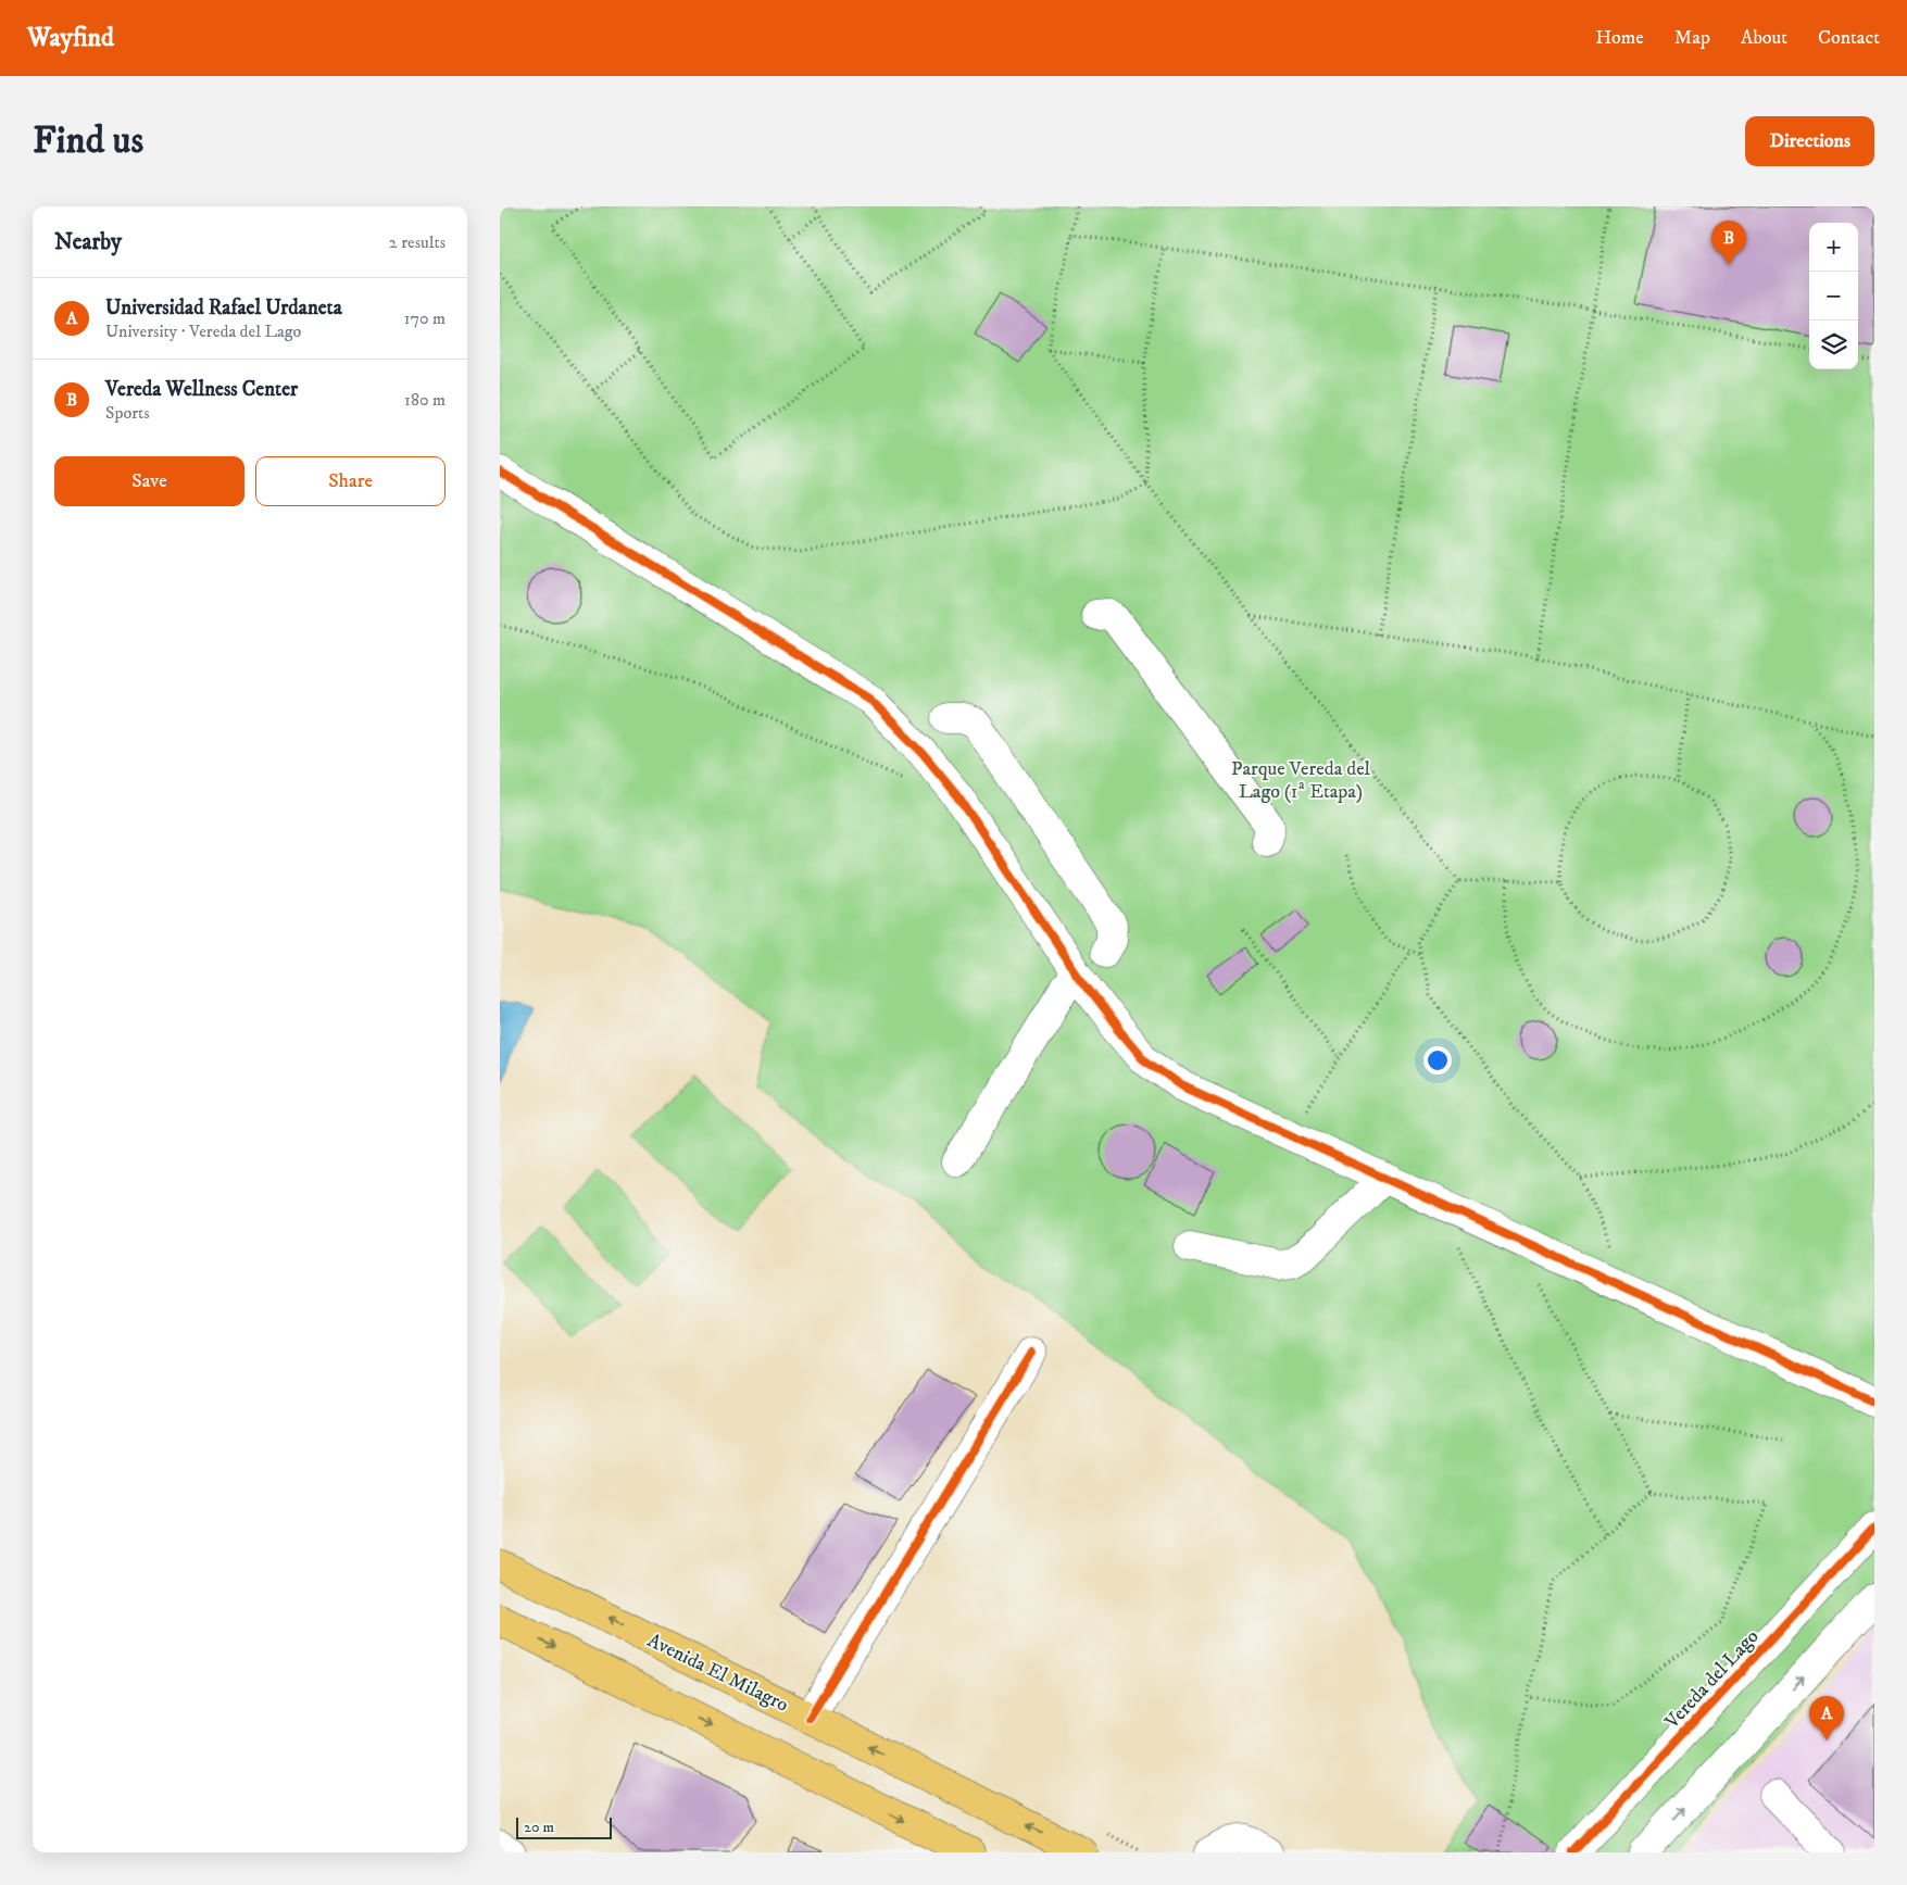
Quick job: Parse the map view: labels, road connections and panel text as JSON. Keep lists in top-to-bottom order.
{
  "streets": {
    "main road": ["Avenida El Milagro"],
    "street": ["Vereda del Lago"]
  },
  "parks": ["Parque Vereda del Lago (1ª Etapa)"],
  "scale_bar": "20 m",
  "page": {
    "header": "Wayfind",
    "nav": [
      "Home",
      "Map",
      "About",
      "Contact"
    ],
    "buttons": [
      "Directions",
      ["Save", "Share"]
    ],
    "title": "Find us",
    "heading": ["Nearby", "2 results"],
    "pins": ["B", "A"],
    "map_buttons": ["+", "−"],
    "list": [
      {
        "mark": "A",
        "name": "Universidad Rafael Urdaneta",
        "note": "University · Vereda del Lago",
        "value": "170 m"
      },
      {
        "mark": "B",
        "name": "Vereda Wellness Center",
        "note": "Sports",
        "value": "180 m"
      }
    ],
    "scale": "20 m"
  }
}
